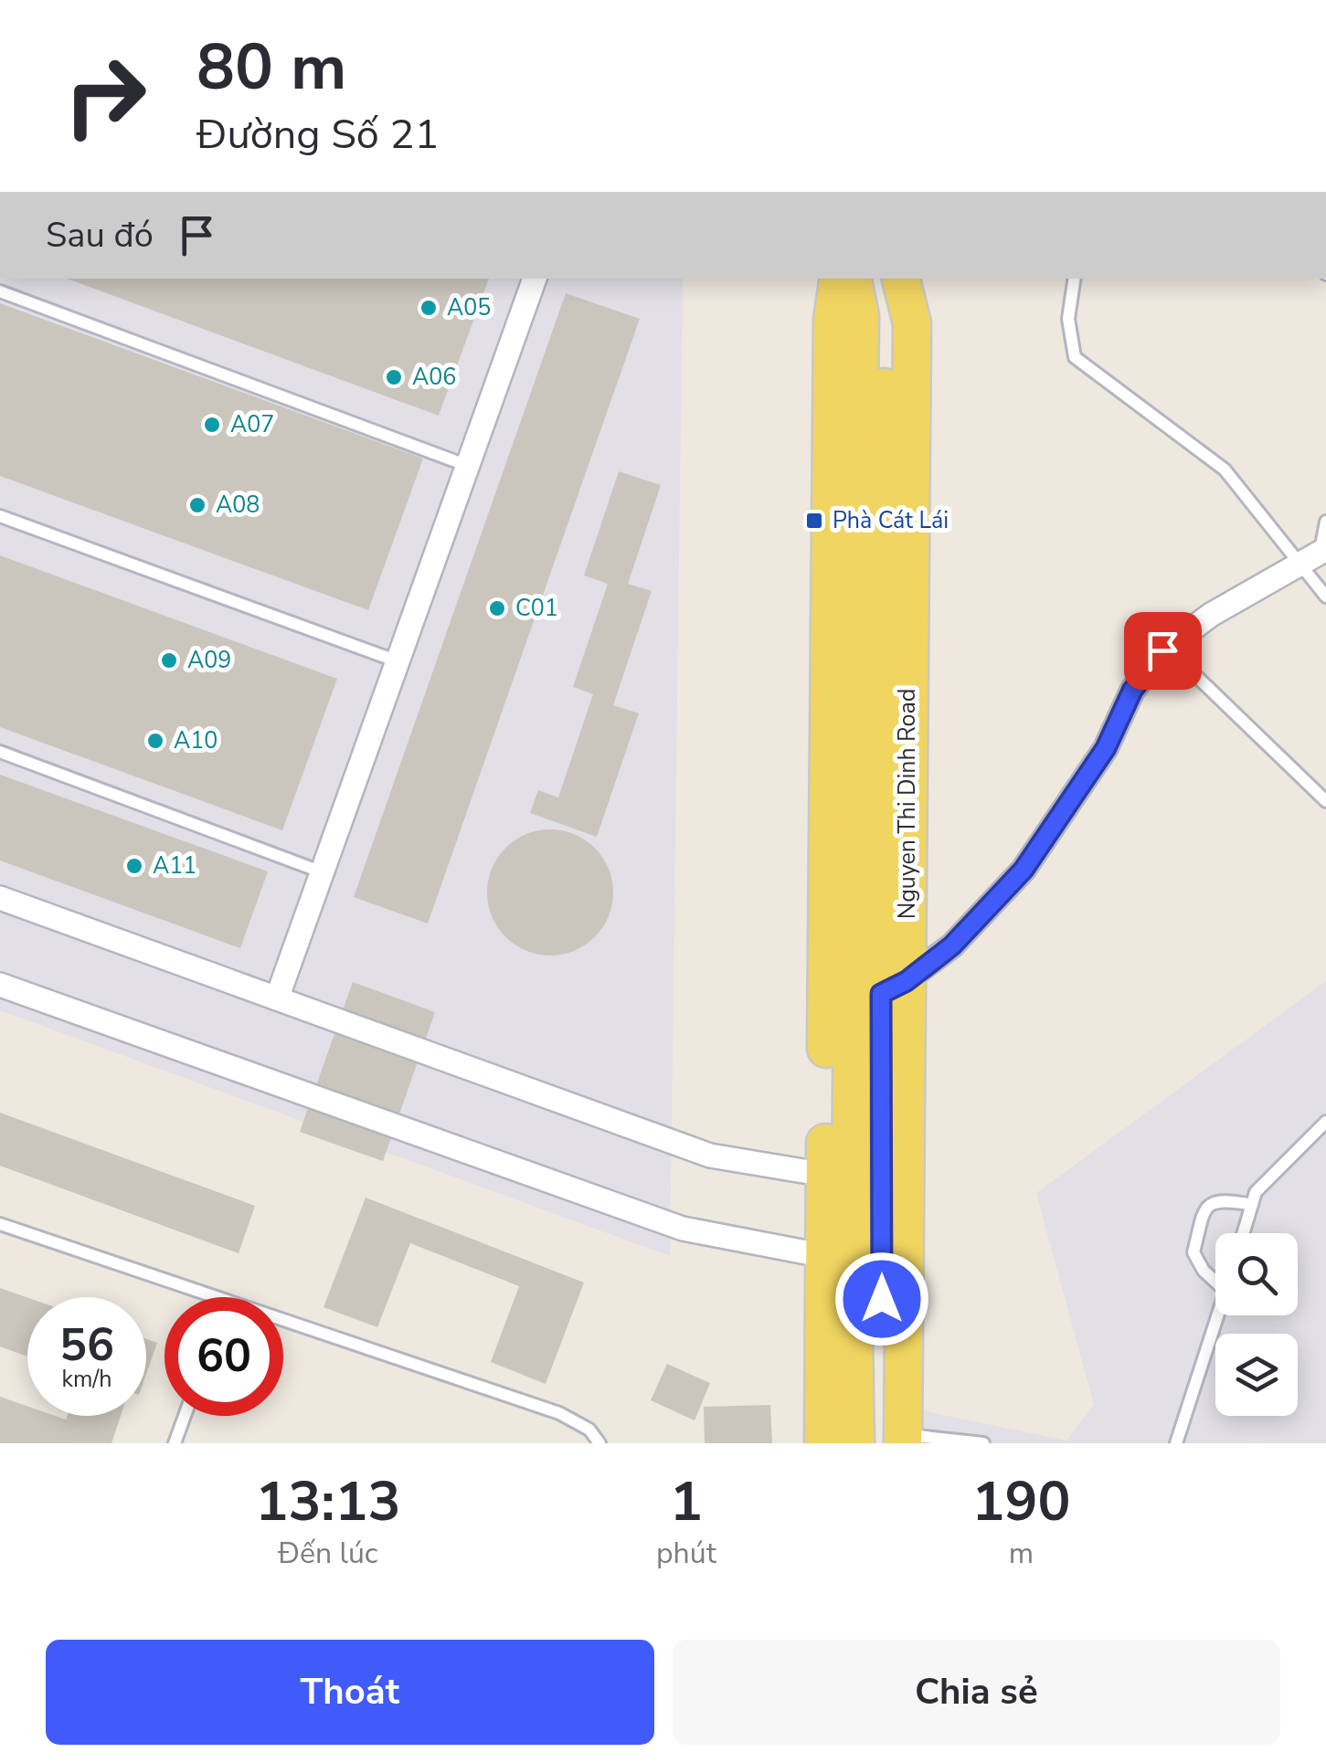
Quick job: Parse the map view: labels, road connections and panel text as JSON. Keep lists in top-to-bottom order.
{
  "streets": {
    "main road": ["Nguyen Thi Dinh Road"]
  },
  "places": {
    "other": [
      "A05",
      "A06",
      "A07",
      "A08",
      "C01",
      "A09",
      "A10",
      "A11"
    ],
    "transit": ["Phà Cát Lái"]
  },
  "page": {
    "turn": ["80 m", "Đường Số 21"],
    "then": "Sau đó",
    "speed": "56 km/h",
    "limit": "60",
    "eta": [
      "13:13",
      "Đến lúc",
      "1",
      "phút",
      "190",
      "m"
    ],
    "buttons": ["Thoát", "Chia sẻ"]
  }
}
